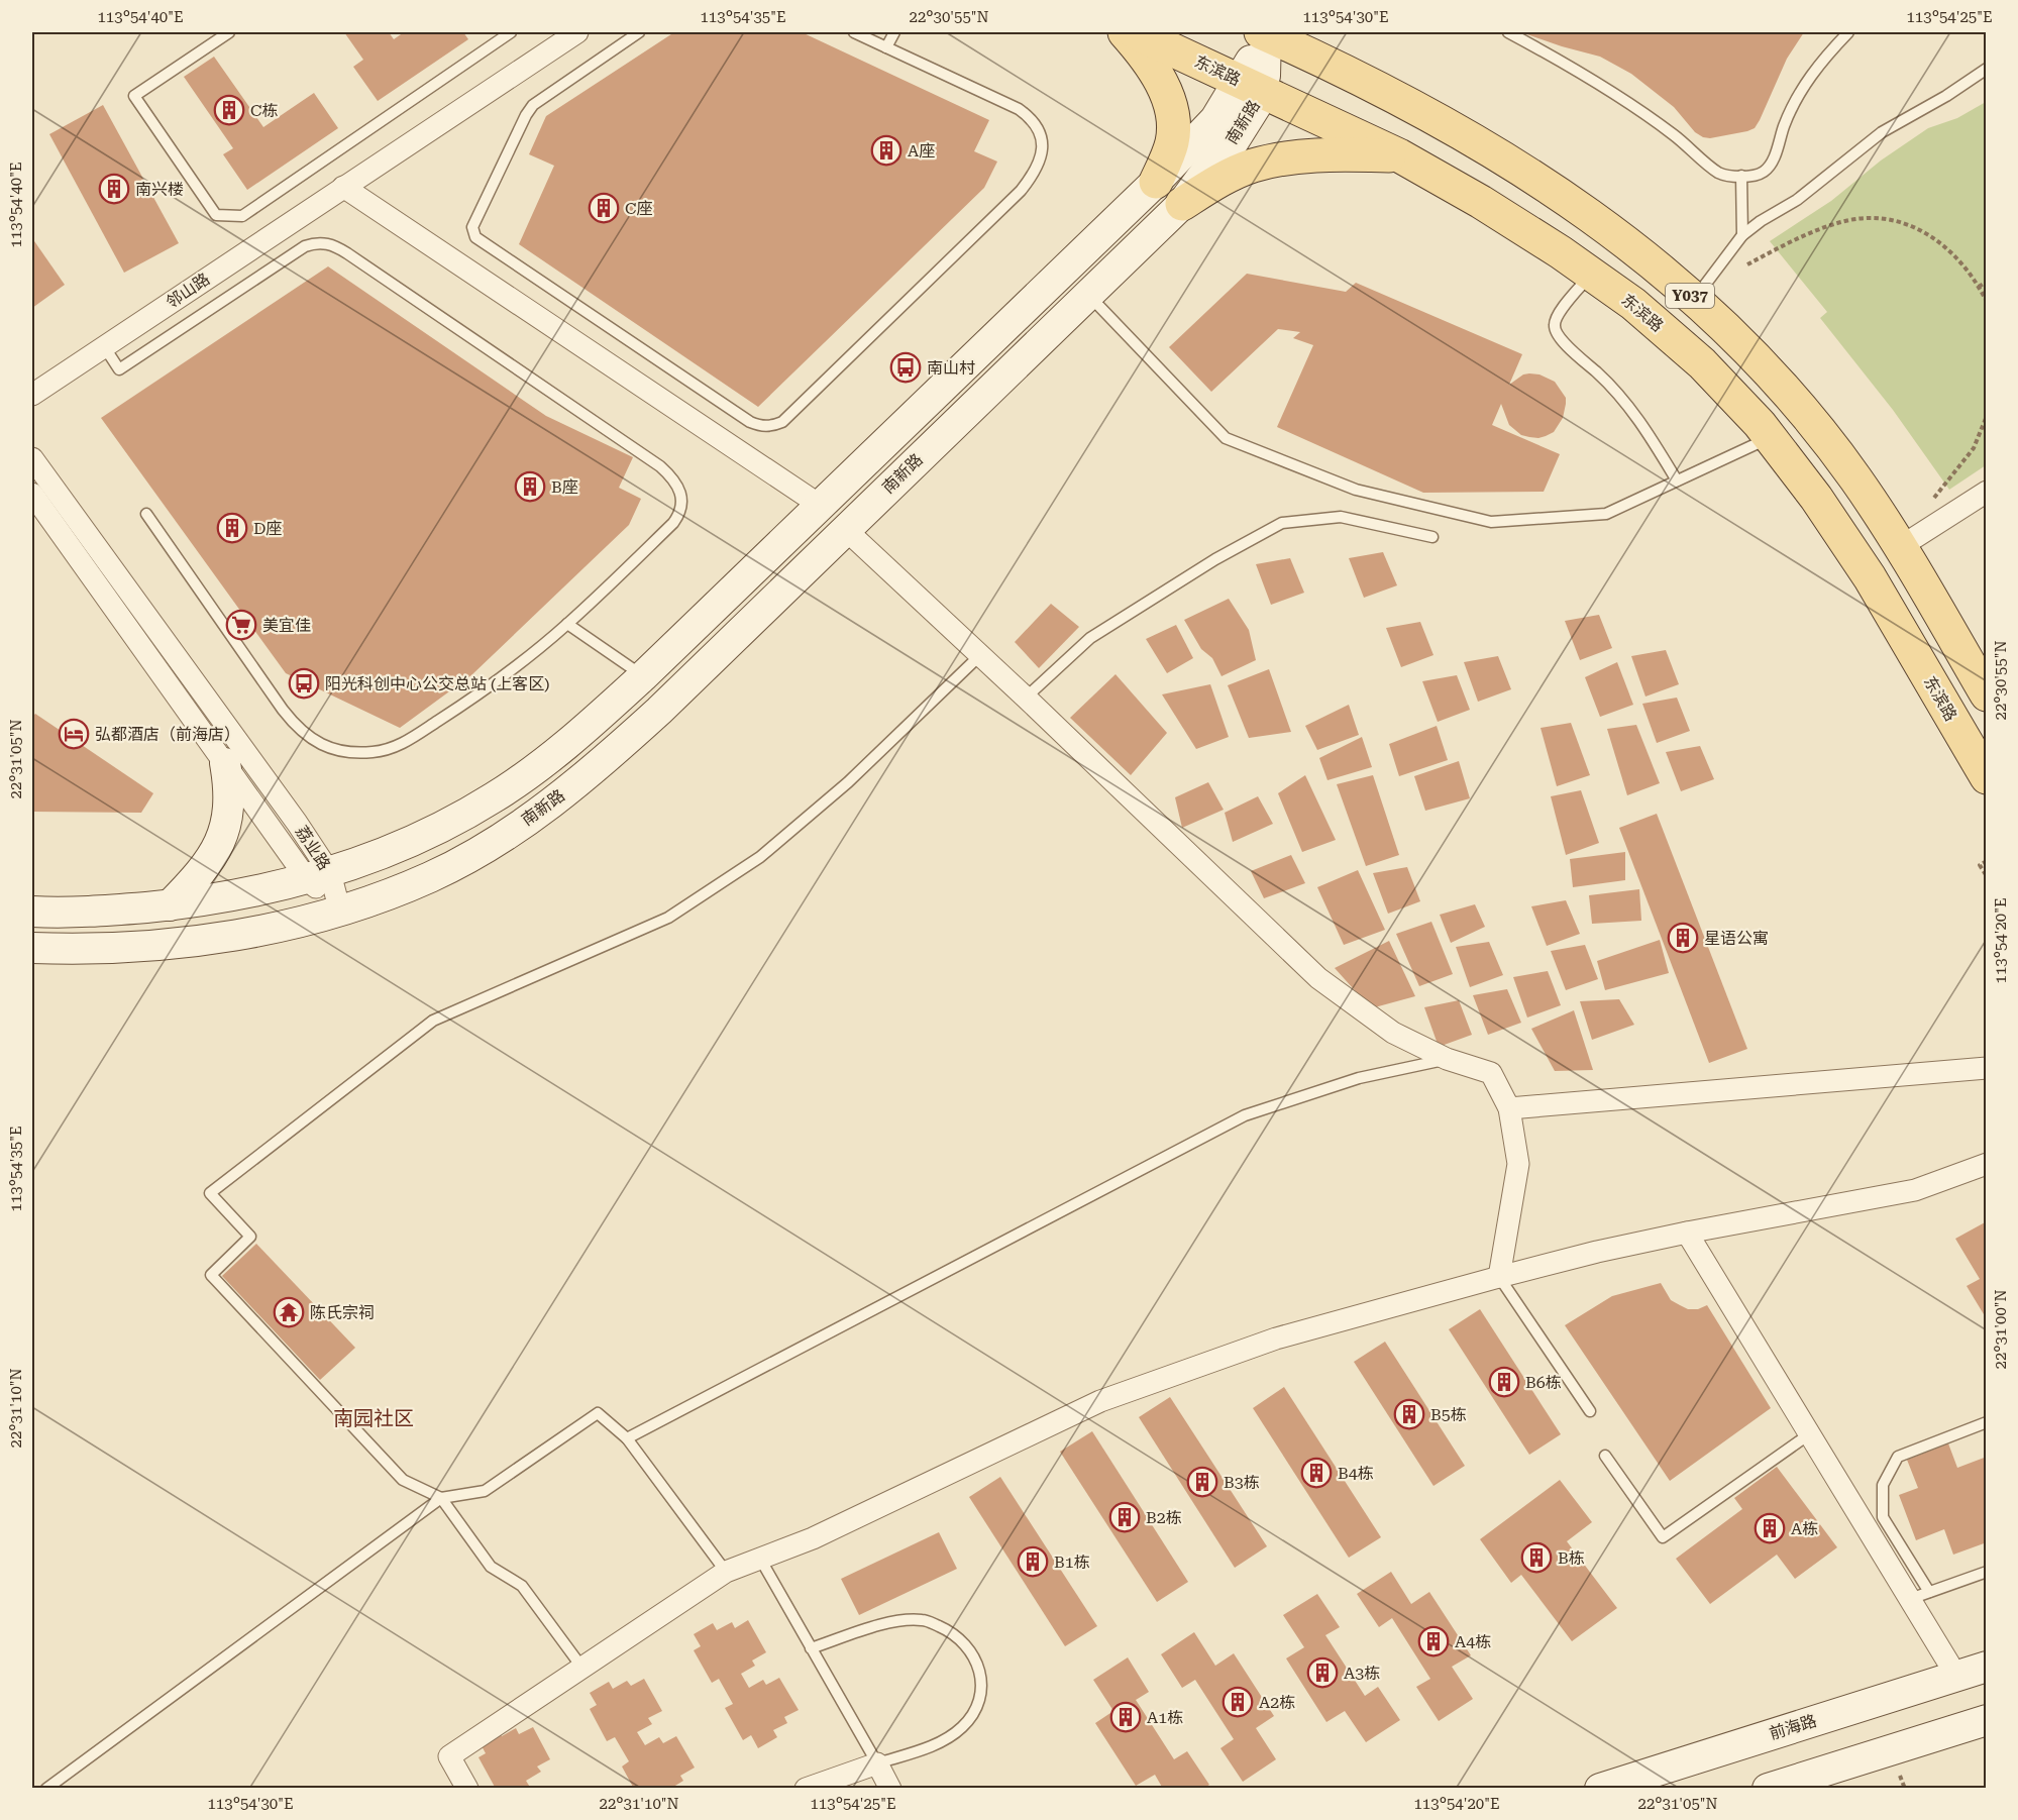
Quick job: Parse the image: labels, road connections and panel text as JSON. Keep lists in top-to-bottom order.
{
  "streets": {
    "main road": [
      "东滨路",
      "南新路",
      "Y037",
      "前海路"
    ],
    "street": ["邻山路", "荔业路"]
  },
  "crossings": [
    ["东滨路", "南新路"],
    ["南新路", "Y037"],
    ["南新路", "荔业路"]
  ],
  "districts": ["南园社区"],
  "places": {
    "building": [
      "C栋",
      "A座",
      "南兴楼",
      "C座",
      "B座",
      "D座",
      "星语公寓",
      "B6栋",
      "B5栋",
      "B4栋",
      "B3栋",
      "B2栋",
      "A栋",
      "B栋",
      "B1栋",
      "A4栋",
      "A3栋",
      "A2栋",
      "A1栋"
    ],
    "bus stop": ["南山村", "阳光科创中心公交总站 (上客区)"],
    "supermarket": ["美宜佳"],
    "hotel": ["弘都酒店（前海店）"],
    "temple": ["陈氏宗祠"]
  },
  "coordinates": [
    "113°54'40\"E",
    "113°54'35\"E",
    "22°30'55\"N",
    "113°54'30\"E",
    "113°54'25\"E",
    "22°31'05\"N",
    "113°54'20\"E",
    "22°31'00\"N",
    "22°31'10\"N"
  ]
}
